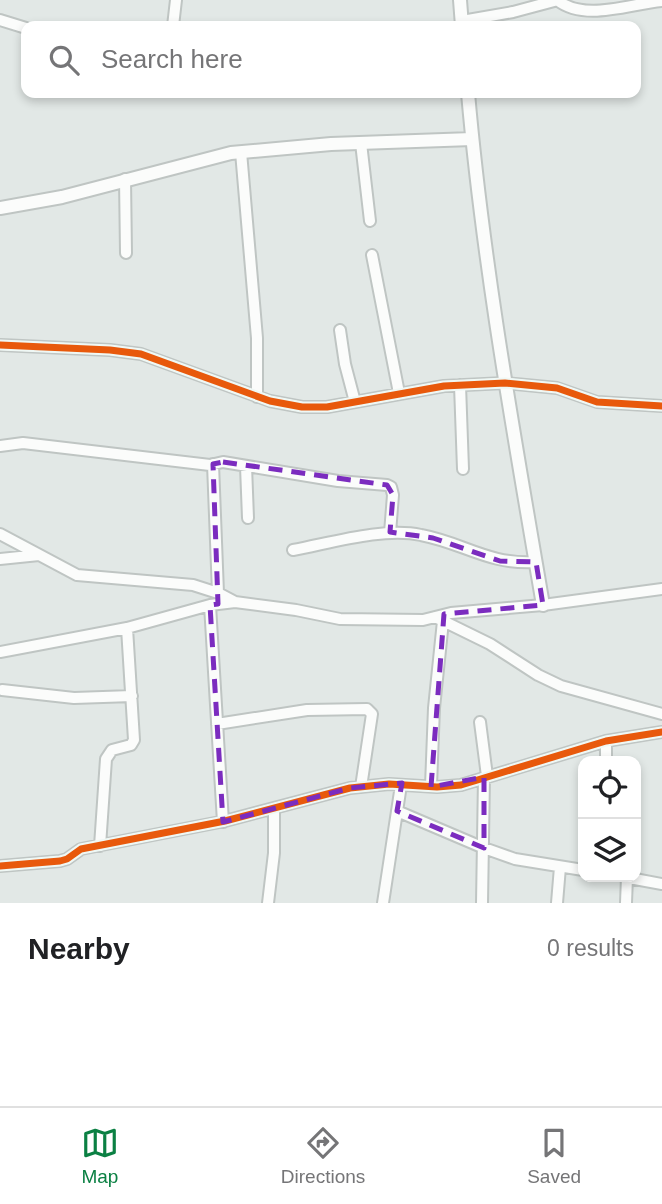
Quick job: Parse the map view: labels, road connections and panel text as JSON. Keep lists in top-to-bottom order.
{
  "page": {
    "search": "Search here",
    "heading": ["Nearby", "0 results"],
    "nav": ["Map", "Directions", "Saved"]
  }
}
